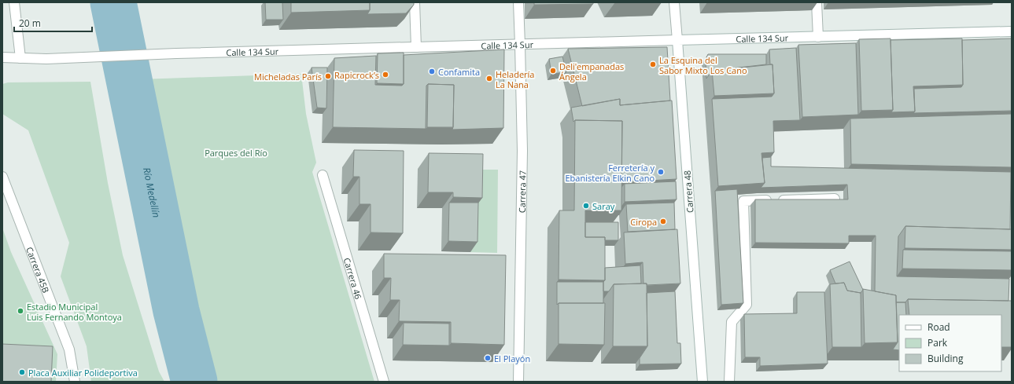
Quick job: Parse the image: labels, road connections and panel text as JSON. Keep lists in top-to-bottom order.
{
  "streets": {
    "street": [
      "Calle 134 Sur",
      "Carrera 47",
      "Carrera 48",
      "Carrera 45B",
      "Carrera 46"
    ]
  },
  "crossings": [
    ["Calle 134 Sur", "Carrera 47"],
    ["Calle 134 Sur", "Carrera 48"]
  ],
  "water": ["Río Medellín"],
  "parks": ["Parques del Río"],
  "places": [
    "La Esquina del Sabor Mixto Los Cano",
    "Deli'empanadas Ángela",
    "Confamita",
    "Rapicrock’s",
    "Micheladas París",
    "Heladería La Nana",
    "Ferretería y Ebanistería Elkin Cano",
    "Saray",
    "Ciropa",
    "Estadio Municipal Luis Fernando Montoya",
    "El Playón",
    "Placa Auxiliar Polideportiva"
  ],
  "legend": ["Road", "Park", "Building"],
  "scale_bar": "20 m"
}
